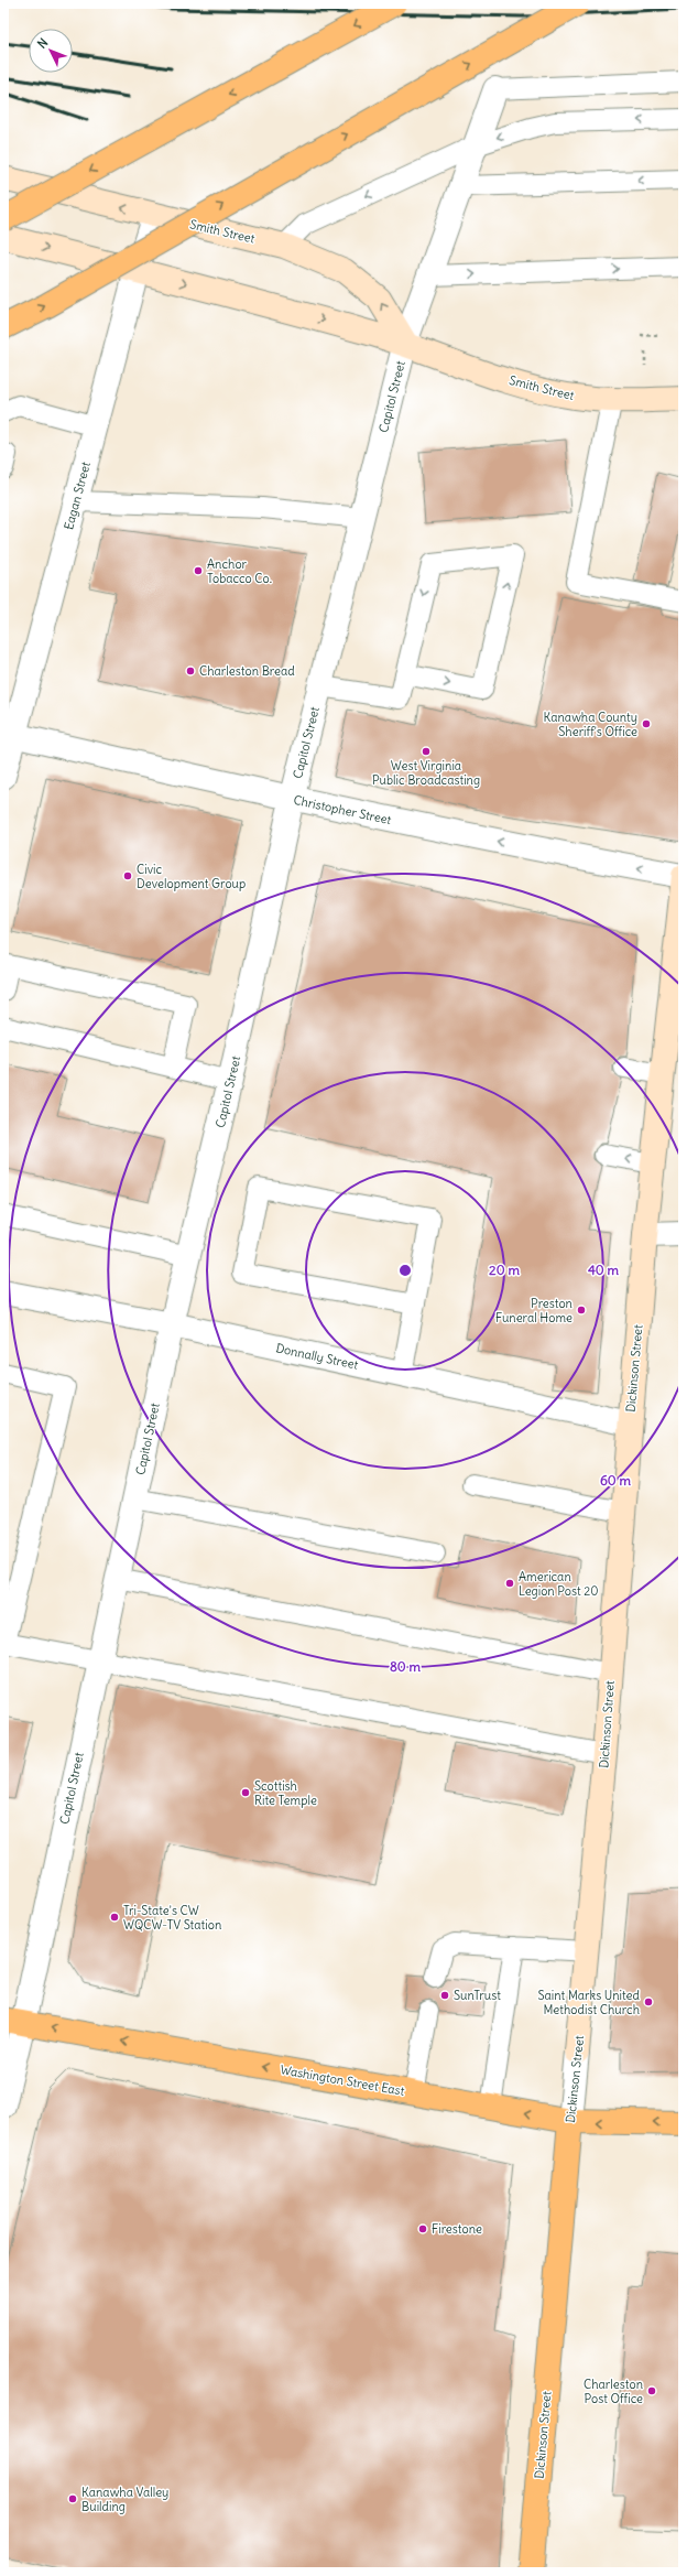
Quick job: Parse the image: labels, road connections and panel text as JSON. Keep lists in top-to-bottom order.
{
  "streets": {
    "main road": ["Dickinson Street", "Washington Street East"],
    "street": [
      "Smith Street",
      "Capitol Street",
      "Eagan Street",
      "Christopher Street",
      "Donnally Street"
    ]
  },
  "crossings": [
    ["Smith Street", "Capitol Street"],
    ["Smith Street", "Eagan Street"],
    ["Capitol Street", "Christopher Street"],
    ["Capitol Street", "Donnally Street"],
    ["Capitol Street", "Washington Street East"],
    ["Eagan Street", "Christopher Street"],
    ["Christopher Street", "Dickinson Street"],
    ["Donnally Street", "Dickinson Street"],
    ["Dickinson Street", "Washington Street East"]
  ],
  "one_way": ["Christopher Street", "Washington Street East"],
  "places": [
    "Anchor Tobacco Co.",
    "Charleston Bread",
    "Kanawha County Sheriff's Office",
    "West Virginia Public Broadcasting",
    "Civic Development Group",
    "Preston Funeral Home",
    "American Legion Post 20",
    "Scottish Rite Temple",
    "Tri-State's CW WQCW-TV Station",
    "SunTrust",
    "Saint Marks United Methodist Church",
    "Firestone",
    "Charleston Post Office",
    "Kanawha Valley Building"
  ],
  "north": "top left",
  "rings": [
    "20 m",
    "40 m",
    "60 m",
    "80 m"
  ]
}
